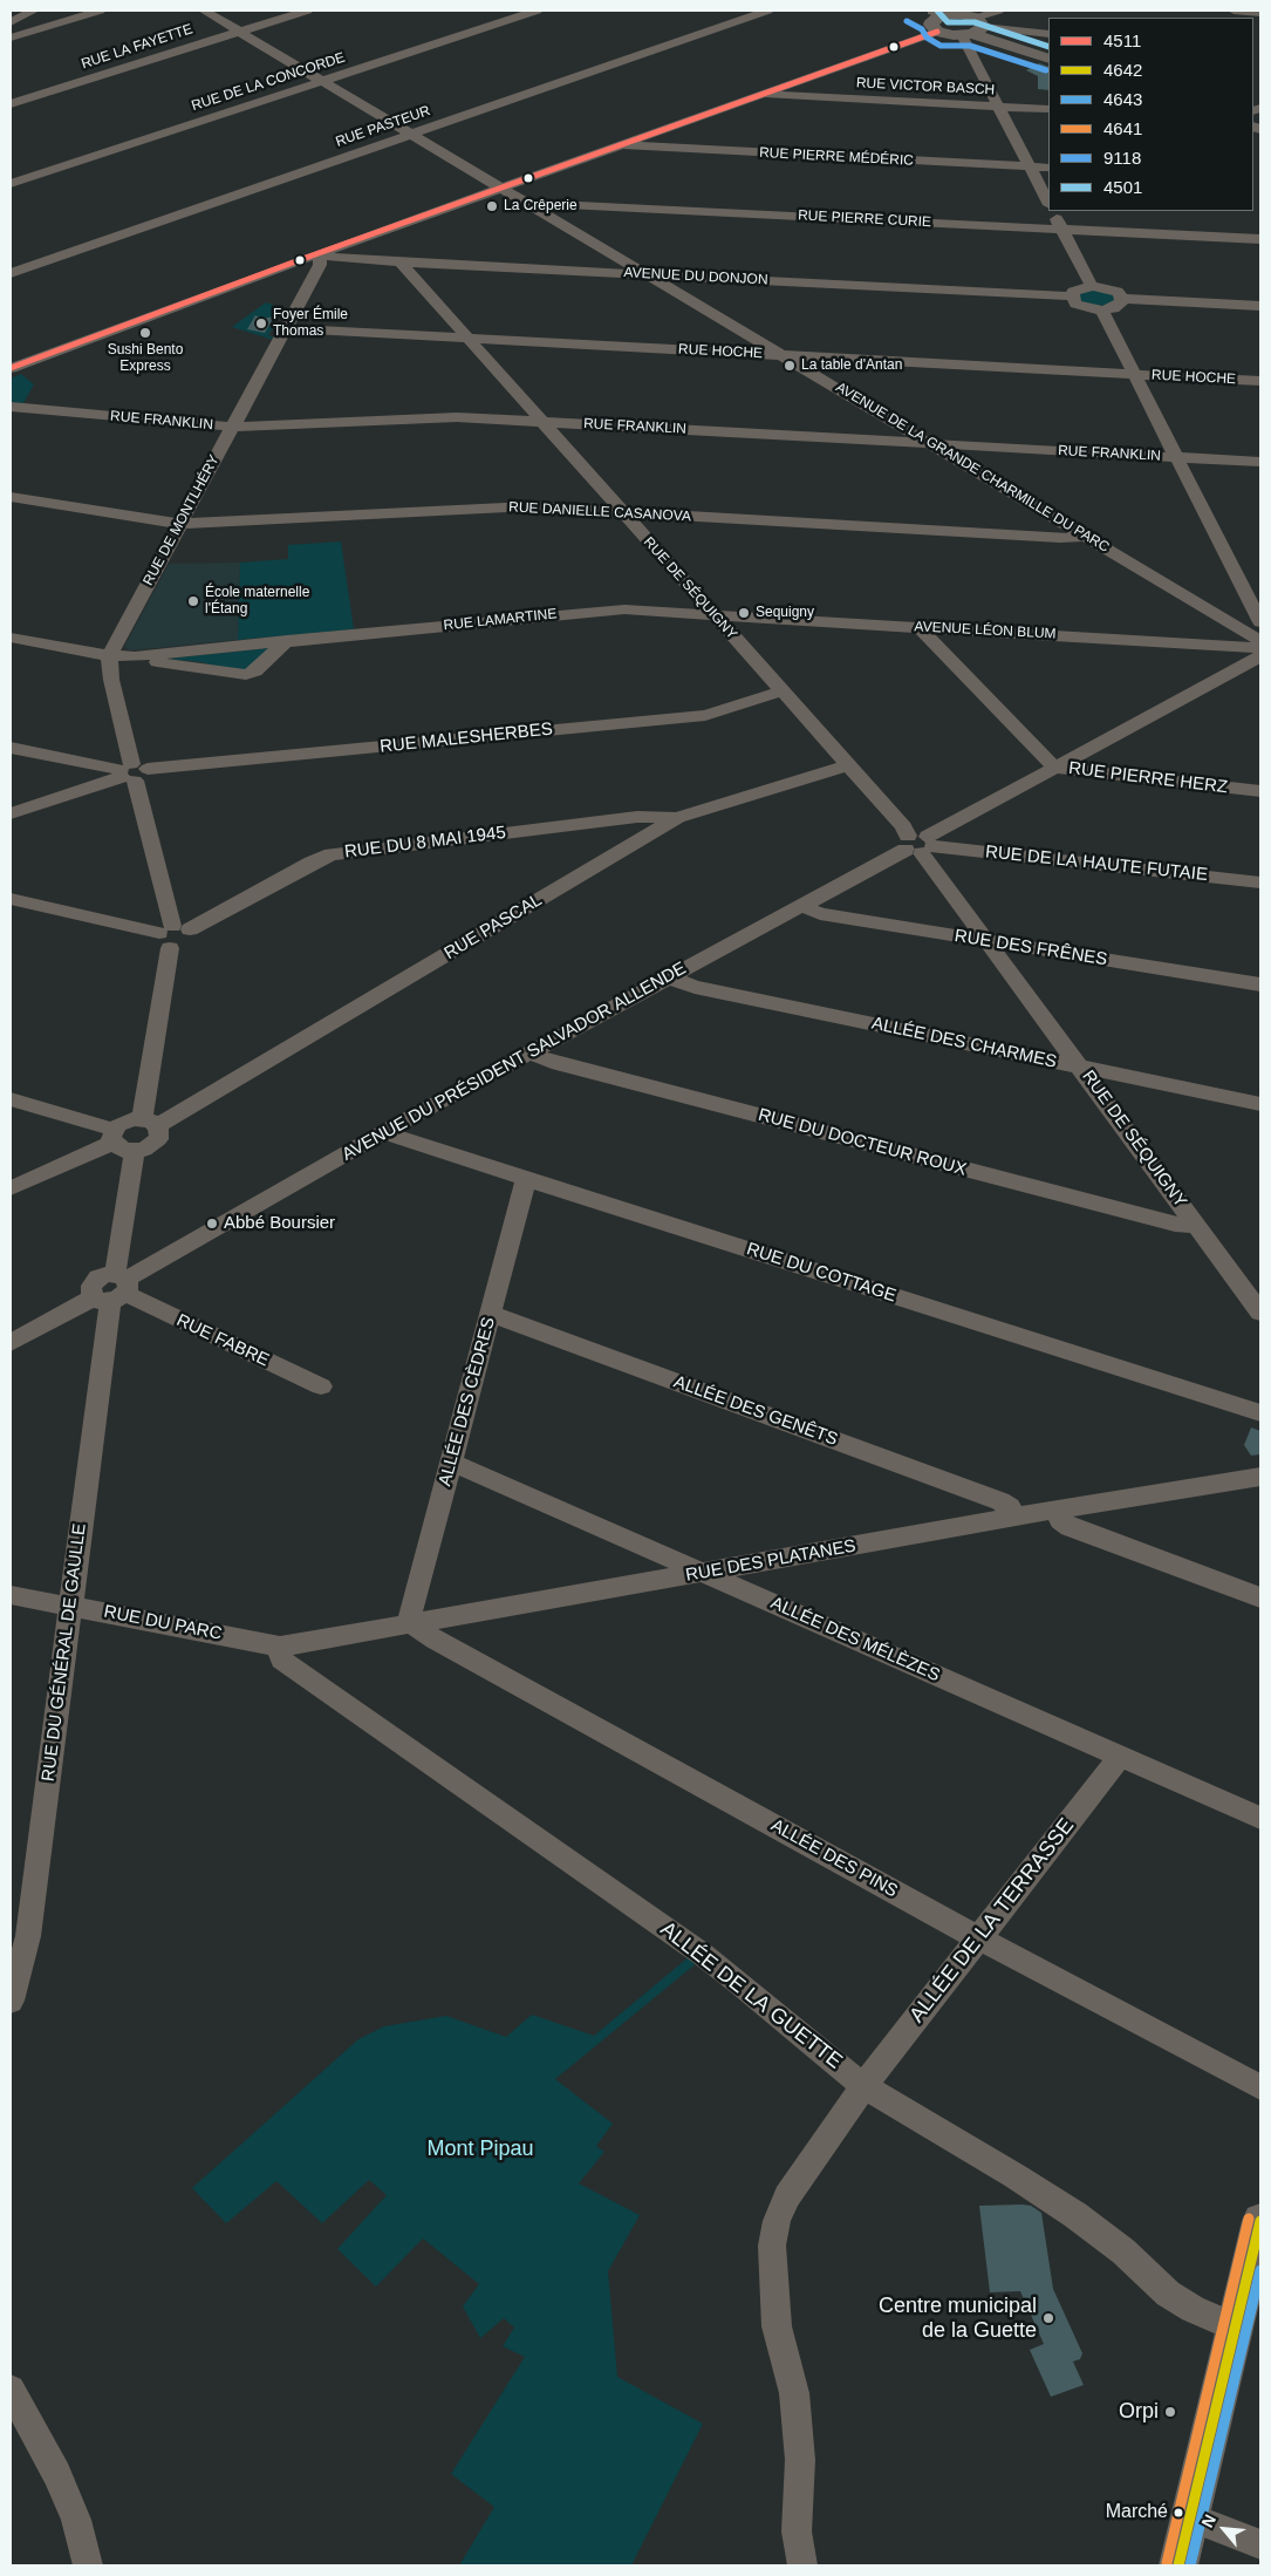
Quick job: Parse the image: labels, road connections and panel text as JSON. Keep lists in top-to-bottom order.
{
  "streets": {
    "street": [
      "RUE LA FAYETTE",
      "RUE DE LA CONCORDE",
      "RUE VICTOR BASCH",
      "RUE PASTEUR",
      "RUE PIERRE MÉDÉRIC",
      "RUE PIERRE CURIE",
      "AVENUE DU DONJON",
      "RUE HOCHE",
      "RUE FRANKLIN",
      "AVENUE DE LA GRANDE CHARMILLE DU PARC",
      "RUE DANIELLE CASANOVA",
      "RUE DE MONTLHÉRY",
      "RUE DE SÉQUIGNY",
      "RUE LAMARTINE",
      "AVENUE LÉON BLUM",
      "RUE MALESHERBES",
      "RUE PIERRE HERZ",
      "RUE DU 8 MAI 1945",
      "RUE DE LA HAUTE FUTAIE",
      "RUE PASCAL",
      "RUE DES FRÊNES",
      "ALLÉE DES CHARMES",
      "AVENUE DU PRÉSIDENT SALVADOR ALLENDE",
      "RUE DU DOCTEUR ROUX",
      "RUE DU COTTAGE",
      "RUE FABRE",
      "ALLÉE DES CÈDRES",
      "ALLÉE DES GENÊTS",
      "RUE DES PLATANES",
      "RUE DU PARC",
      "ALLÉE DES MÉLÈZES",
      "RUE DU GÉNÉRAL DE GAULLE",
      "ALLÉE DES PINS",
      "ALLÉE DE LA TERRASSE",
      "ALLÉE DE LA GUETTE"
    ]
  },
  "crossings": [
    ["RUE LA FAYETTE", "AVENUE DE LA GRANDE CHARMILLE DU PARC"],
    ["RUE DE LA CONCORDE", "AVENUE DE LA GRANDE CHARMILLE DU PARC"],
    ["RUE PASTEUR", "AVENUE DE LA GRANDE CHARMILLE DU PARC"],
    ["RUE PIERRE CURIE", "AVENUE DE LA GRANDE CHARMILLE DU PARC"],
    ["AVENUE DU DONJON", "AVENUE DE LA GRANDE CHARMILLE DU PARC"],
    ["AVENUE DU DONJON", "RUE DE MONTLHÉRY"],
    ["AVENUE DU DONJON", "RUE DE SÉQUIGNY"],
    ["RUE HOCHE", "AVENUE DE LA GRANDE CHARMILLE DU PARC"],
    ["RUE HOCHE", "RUE DE MONTLHÉRY"],
    ["RUE HOCHE", "RUE DE SÉQUIGNY"],
    ["RUE FRANKLIN", "AVENUE DE LA GRANDE CHARMILLE DU PARC"],
    ["RUE FRANKLIN", "RUE DE MONTLHÉRY"],
    ["RUE FRANKLIN", "RUE DE SÉQUIGNY"],
    ["AVENUE DE LA GRANDE CHARMILLE DU PARC", "RUE DANIELLE CASANOVA"],
    ["AVENUE DE LA GRANDE CHARMILLE DU PARC", "AVENUE LÉON BLUM"],
    ["AVENUE DE LA GRANDE CHARMILLE DU PARC", "AVENUE DU PRÉSIDENT SALVADOR ALLENDE"],
    ["RUE DANIELLE CASANOVA", "RUE DE MONTLHÉRY"],
    ["RUE DANIELLE CASANOVA", "RUE DE SÉQUIGNY"],
    ["RUE DE MONTLHÉRY", "RUE LAMARTINE"],
    ["RUE DE SÉQUIGNY", "RUE LAMARTINE"],
    ["RUE DE SÉQUIGNY", "AVENUE LÉON BLUM"],
    ["RUE DE SÉQUIGNY", "RUE MALESHERBES"],
    ["RUE DE SÉQUIGNY", "RUE DE LA HAUTE FUTAIE"],
    ["RUE DE SÉQUIGNY", "RUE PASCAL"],
    ["RUE DE SÉQUIGNY", "RUE DES FRÊNES"],
    ["RUE DE SÉQUIGNY", "ALLÉE DES CHARMES"],
    ["RUE DE SÉQUIGNY", "AVENUE DU PRÉSIDENT SALVADOR ALLENDE"],
    ["RUE DE SÉQUIGNY", "RUE DU DOCTEUR ROUX"],
    ["RUE LAMARTINE", "AVENUE LÉON BLUM"],
    ["AVENUE LÉON BLUM", "RUE PIERRE HERZ"],
    ["AVENUE LÉON BLUM", "AVENUE DU PRÉSIDENT SALVADOR ALLENDE"],
    ["RUE PIERRE HERZ", "AVENUE DU PRÉSIDENT SALVADOR ALLENDE"],
    ["RUE DU 8 MAI 1945", "RUE PASCAL"],
    ["RUE DE LA HAUTE FUTAIE", "AVENUE DU PRÉSIDENT SALVADOR ALLENDE"],
    ["RUE DES FRÊNES", "AVENUE DU PRÉSIDENT SALVADOR ALLENDE"],
    ["ALLÉE DES CHARMES", "AVENUE DU PRÉSIDENT SALVADOR ALLENDE"],
    ["AVENUE DU PRÉSIDENT SALVADOR ALLENDE", "RUE DU DOCTEUR ROUX"],
    ["AVENUE DU PRÉSIDENT SALVADOR ALLENDE", "RUE DU COTTAGE"],
    ["AVENUE DU PRÉSIDENT SALVADOR ALLENDE", "RUE FABRE"],
    ["AVENUE DU PRÉSIDENT SALVADOR ALLENDE", "RUE DU GÉNÉRAL DE GAULLE"],
    ["RUE DU COTTAGE", "ALLÉE DES CÈDRES"],
    ["RUE FABRE", "RUE DU GÉNÉRAL DE GAULLE"],
    ["ALLÉE DES CÈDRES", "ALLÉE DES GENÊTS"],
    ["ALLÉE DES CÈDRES", "RUE DES PLATANES"],
    ["ALLÉE DES CÈDRES", "ALLÉE DES MÉLÈZES"],
    ["ALLÉE DES CÈDRES", "ALLÉE DES PINS"],
    ["ALLÉE DES GENÊTS", "RUE DES PLATANES"],
    ["RUE DES PLATANES", "RUE DU PARC"],
    ["RUE DES PLATANES", "ALLÉE DES MÉLÈZES"],
    ["RUE DES PLATANES", "ALLÉE DES PINS"],
    ["RUE DES PLATANES", "ALLÉE DE LA GUETTE"],
    ["RUE DU PARC", "RUE DU GÉNÉRAL DE GAULLE"],
    ["RUE DU PARC", "ALLÉE DE LA GUETTE"],
    ["ALLÉE DES MÉLÈZES", "ALLÉE DE LA TERRASSE"],
    ["ALLÉE DES PINS", "ALLÉE DE LA TERRASSE"],
    ["ALLÉE DE LA TERRASSE", "ALLÉE DE LA GUETTE"]
  ],
  "parks": ["Mont Pipau"],
  "places": [
    "La Crêperie",
    "Foyer Émile Thomas",
    "Sushi Bento Express",
    "La table d'Antan",
    "École maternelle l'Étang",
    "Sequigny",
    "Abbé Boursier",
    "Centre municipal de la Guette",
    "Orpi",
    "Marché"
  ],
  "lines": [
    "transit line 4501",
    "transit line 9118",
    "transit line 4511",
    "transit line 4641",
    "transit line 4642",
    "transit line 4643"
  ],
  "legend": [
    "4511",
    "4642",
    "4643",
    "4641",
    "9118",
    "4501"
  ],
  "north": "top left"
}
